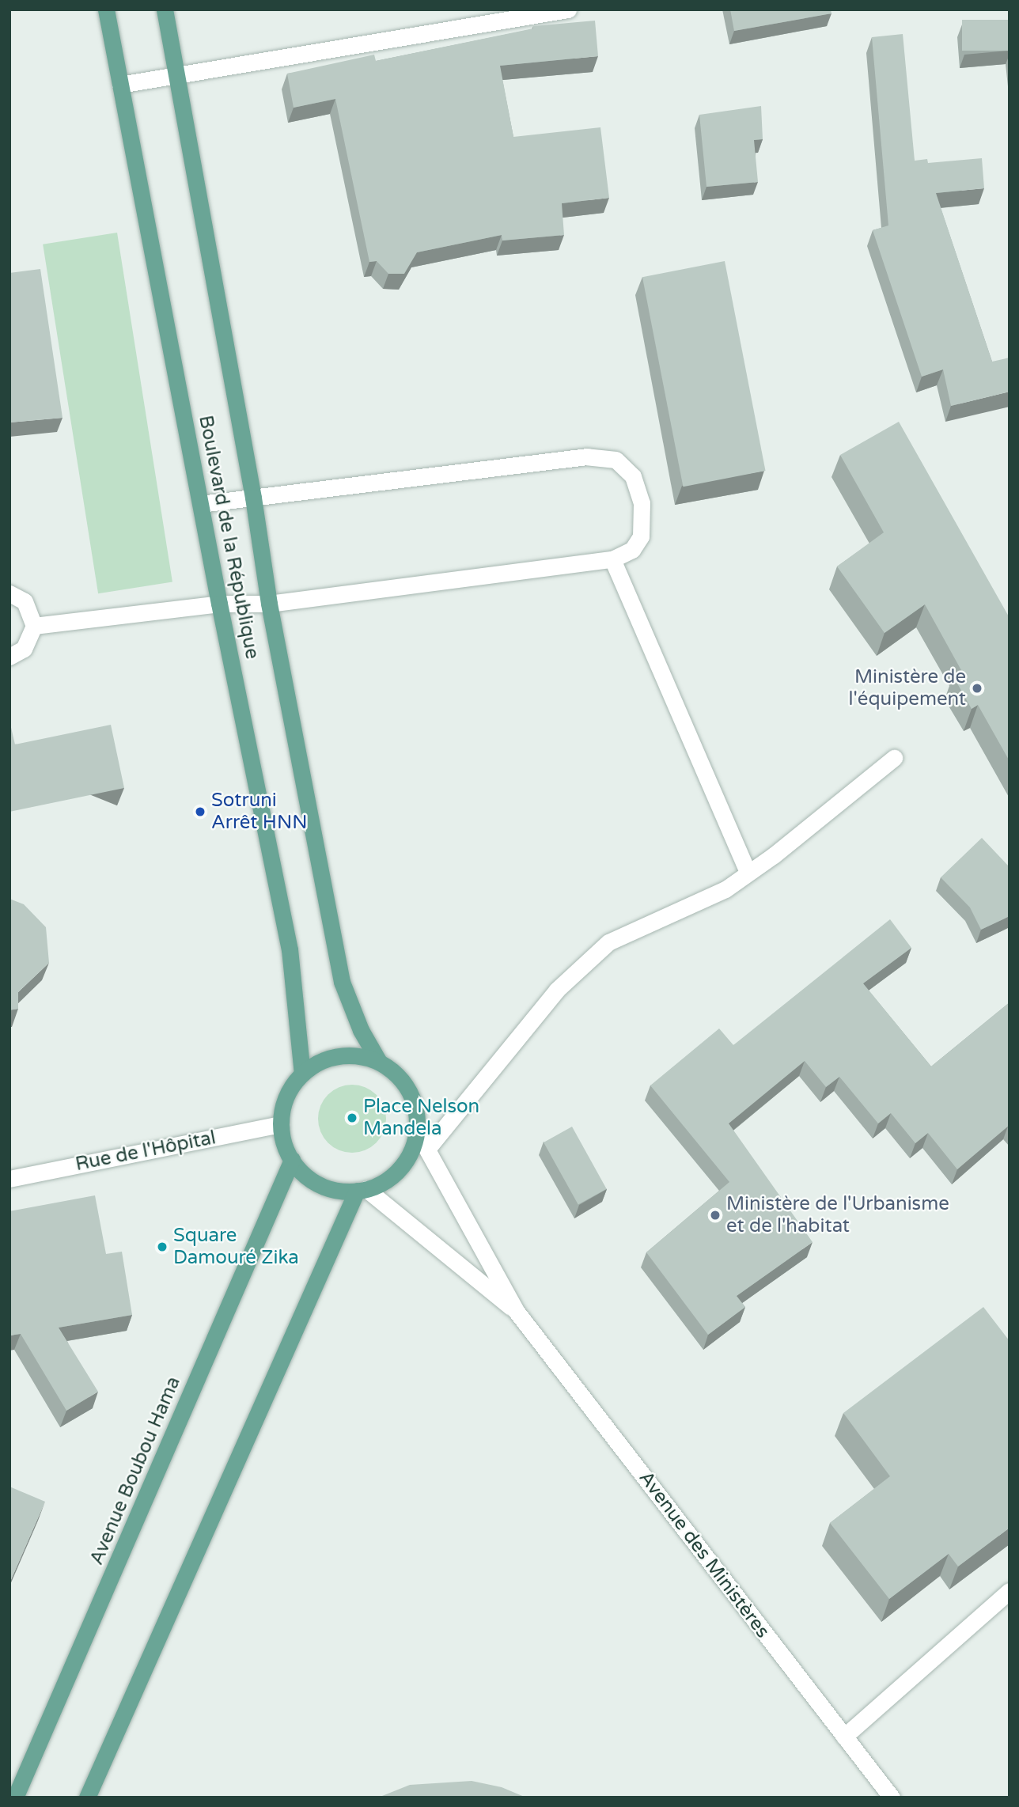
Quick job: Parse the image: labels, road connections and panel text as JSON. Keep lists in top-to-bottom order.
{
  "streets": {
    "main road": ["Boulevard de la République", "Avenue Boubou Hama"],
    "street": ["Rue de l'Hôpital", "Avenue des Ministères"]
  },
  "crossings": [
    ["Boulevard de la République", "Rue de l'Hôpital"],
    ["Boulevard de la République", "Avenue Boubou Hama"],
    ["Boulevard de la République", "Avenue des Ministères"],
    ["Rue de l'Hôpital", "Avenue Boubou Hama"],
    ["Rue de l'Hôpital", "Avenue des Ministères"],
    ["Avenue Boubou Hama", "Avenue des Ministères"]
  ],
  "places": [
    "Ministère de l'équipement",
    "Sotruni Arrêt HNN",
    "Place Nelson Mandela",
    "Ministère de l'Urbanisme et de l'habitat",
    "Square Damouré Zika"
  ]
}
